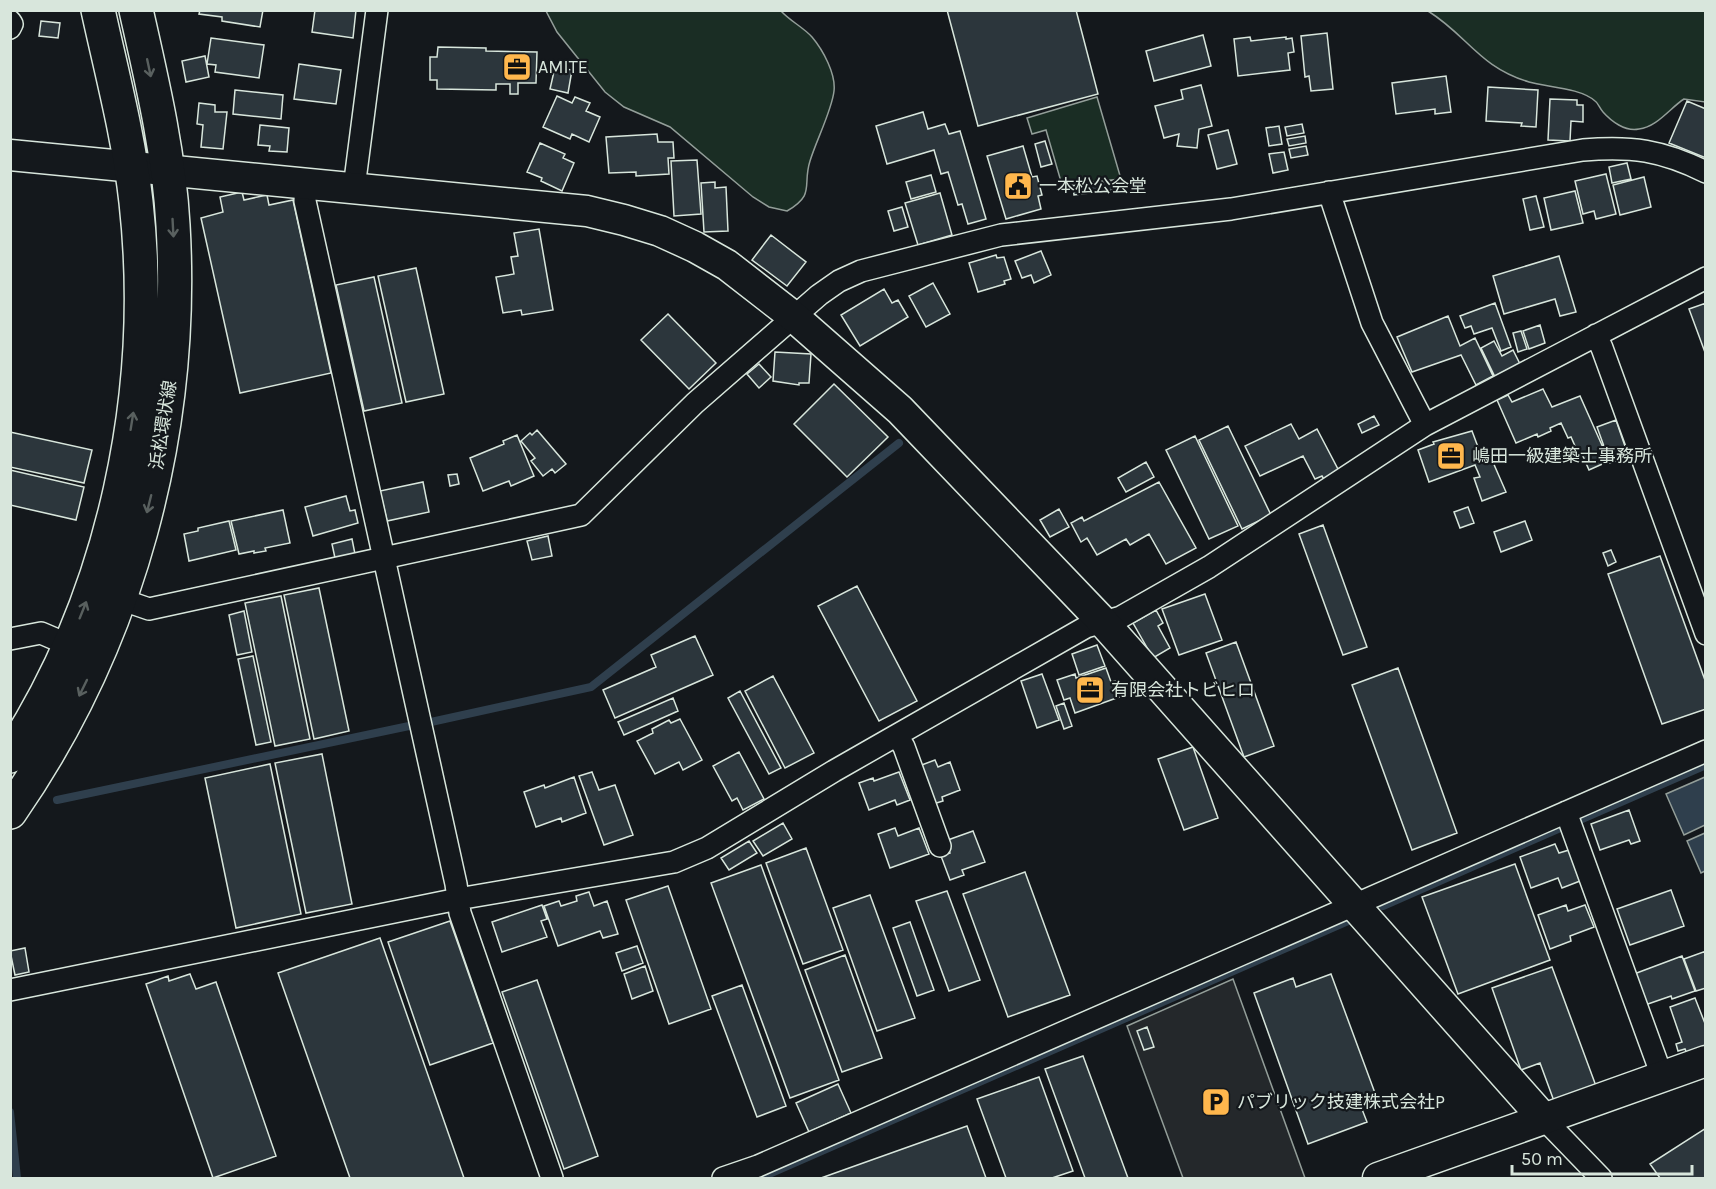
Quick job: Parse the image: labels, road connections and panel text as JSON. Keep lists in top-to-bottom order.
{
  "streets": {
    "main road": ["浜松環状線"]
  },
  "places": {
    "office": ["AMITE", "嶋田一級建築士事務所", "有限会社トビヒロ"],
    "public building": ["一本松公会堂"],
    "parking": ["パブリック技建株式会社P"]
  },
  "scale_bar": "50 m"
}
